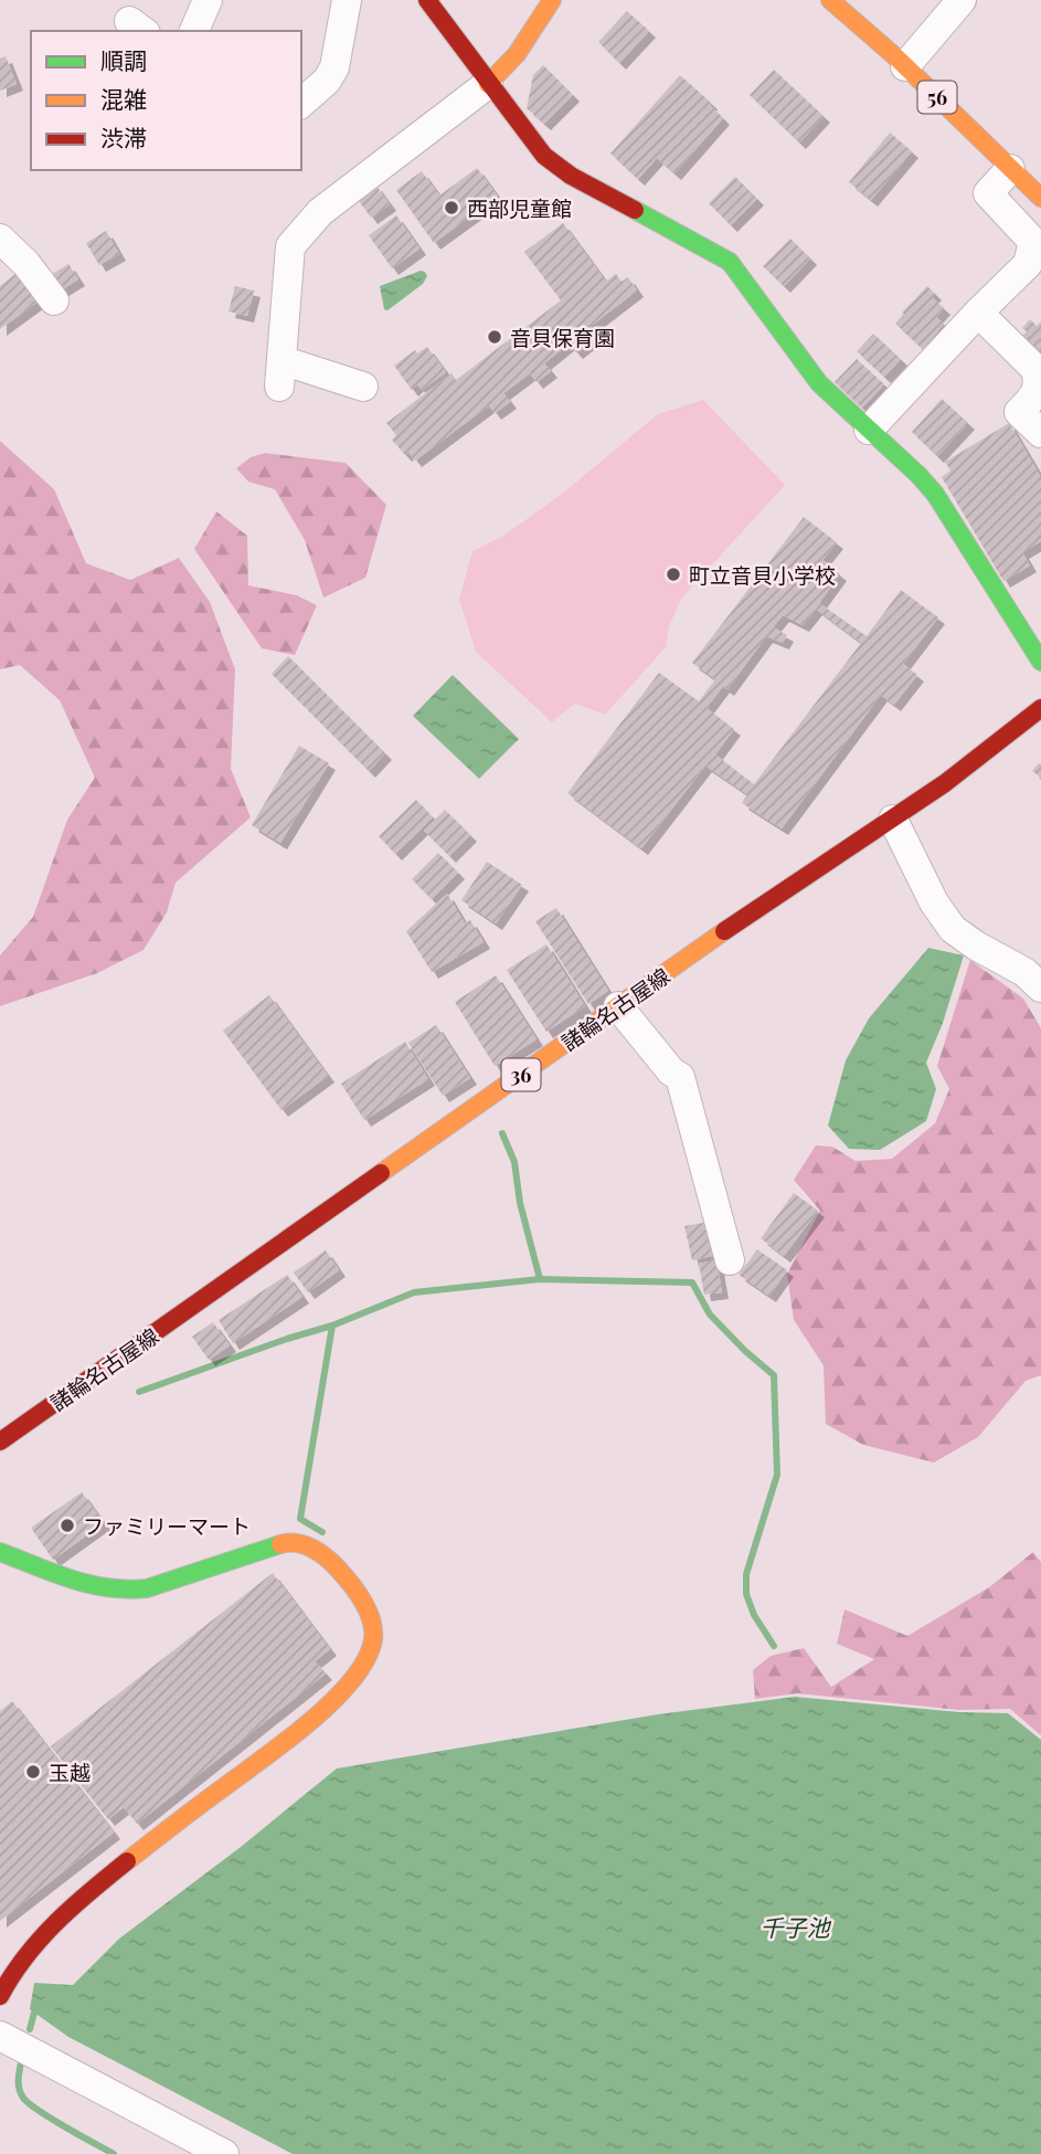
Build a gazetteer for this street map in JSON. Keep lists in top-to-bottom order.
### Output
{
  "streets": {
    "street": ["56", "諸輪名古屋線", "36"]
  },
  "water": ["千子池"],
  "places": [
    "西部児童館",
    "音貝保育園",
    "町立音貝小学校",
    "ファミリーマート",
    "玉越"
  ],
  "legend": ["順調", "混雑", "渋滞"]
}
